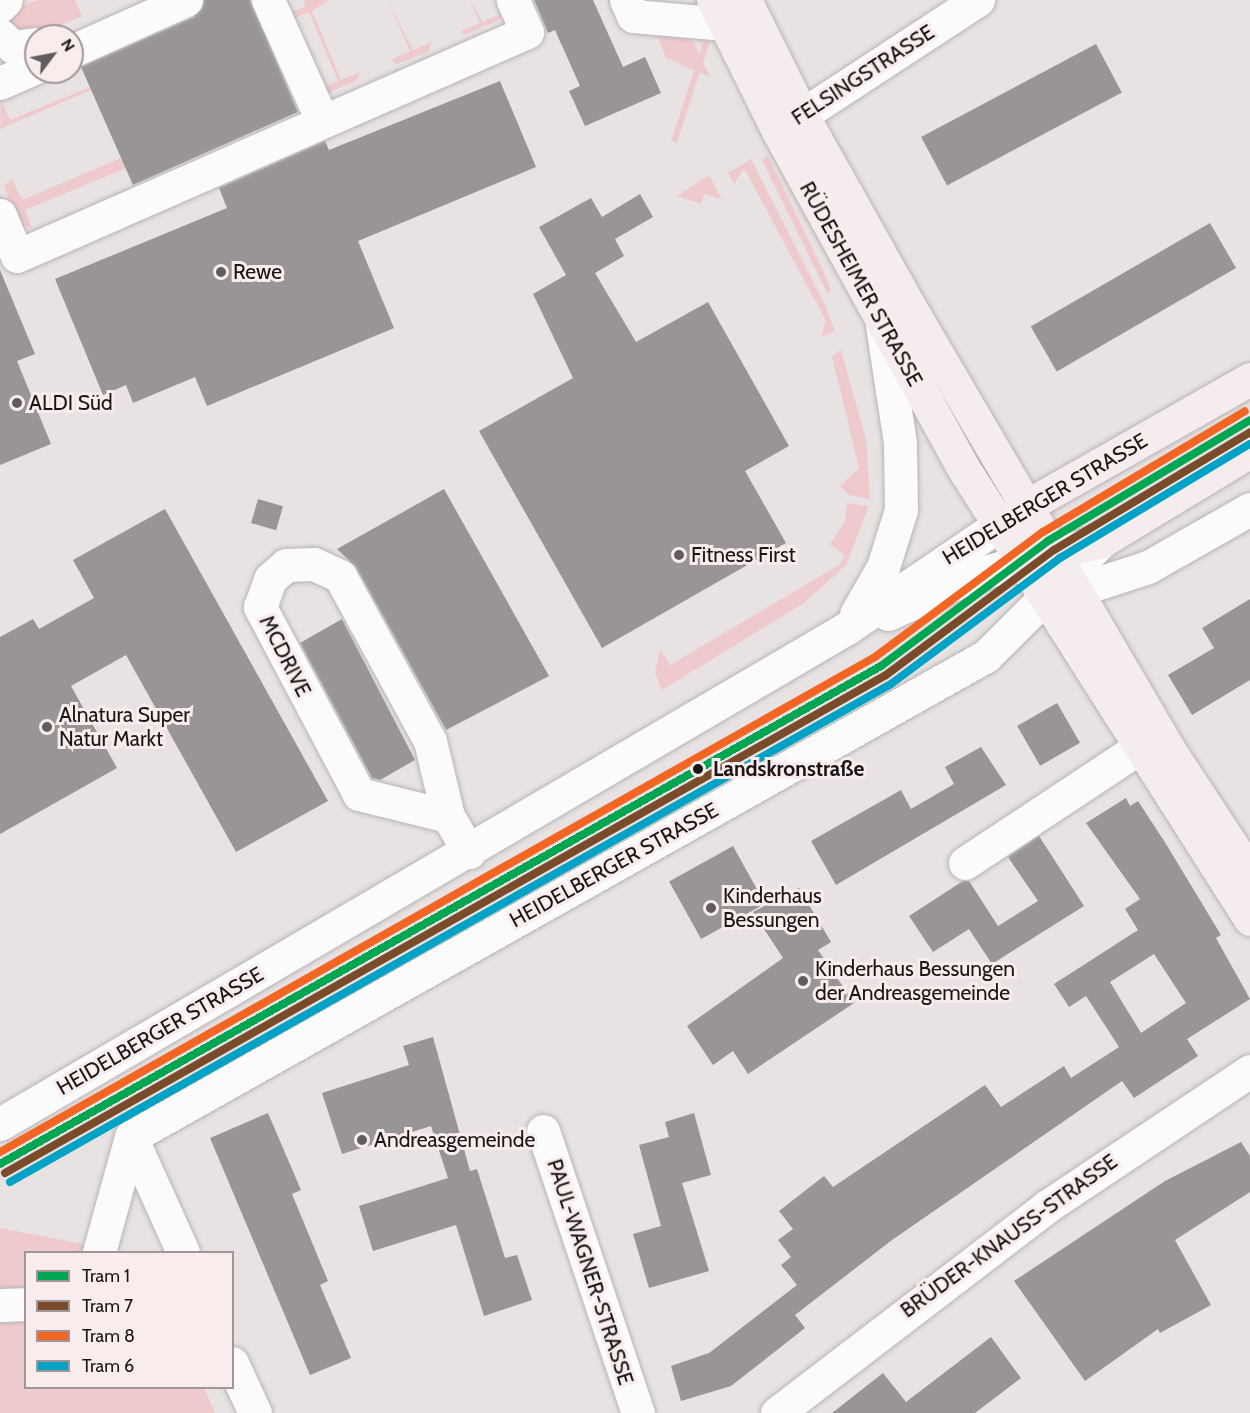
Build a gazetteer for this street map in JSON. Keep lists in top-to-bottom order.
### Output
{
  "streets": {
    "main road": ["RÜDESHEIMER STRASSE", "HEIDELBERGER STRASSE"],
    "street": [
      "FELSINGSTRASSE",
      "MCDRIVE",
      "BRÜDER-KNAUSS-STRASSE",
      "PAUL-WAGNER-STRASSE"
    ]
  },
  "crossings": [
    ["FELSINGSTRASSE", "RÜDESHEIMER STRASSE"],
    ["RÜDESHEIMER STRASSE", "HEIDELBERGER STRASSE"],
    ["HEIDELBERGER STRASSE", "MCDRIVE"]
  ],
  "places": [
    "Rewe",
    "ALDI Süd",
    "Fitness First",
    "Alnatura Super Natur Markt",
    "Landskronstraße",
    "Kinderhaus Bessungen",
    "Kinderhaus Bessungen der Andreasgemeinde",
    "Andreasgemeinde"
  ],
  "lines": [
    "tram line 8",
    "tram line 1",
    "tram line 7",
    "tram line 6"
  ],
  "legend": [
    "Tram 1",
    "Tram 7",
    "Tram 8",
    "Tram 6"
  ],
  "north": "top right"
}
